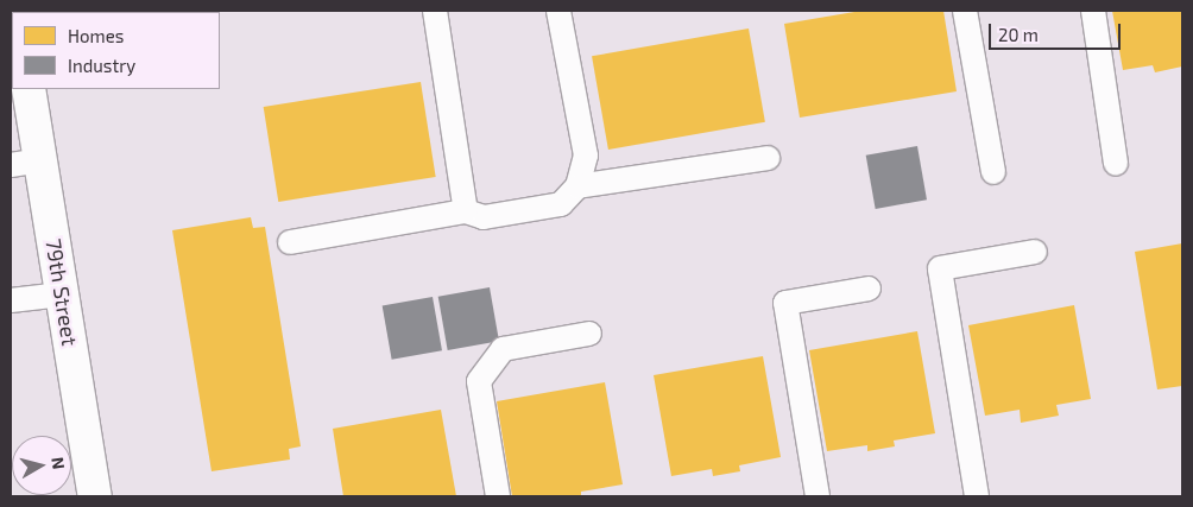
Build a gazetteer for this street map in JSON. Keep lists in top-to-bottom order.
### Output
{
  "streets": {
    "main road": ["79th Street"]
  },
  "legend": ["Homes", "Industry"],
  "scale_bar": "20 m",
  "north": "right"
}
